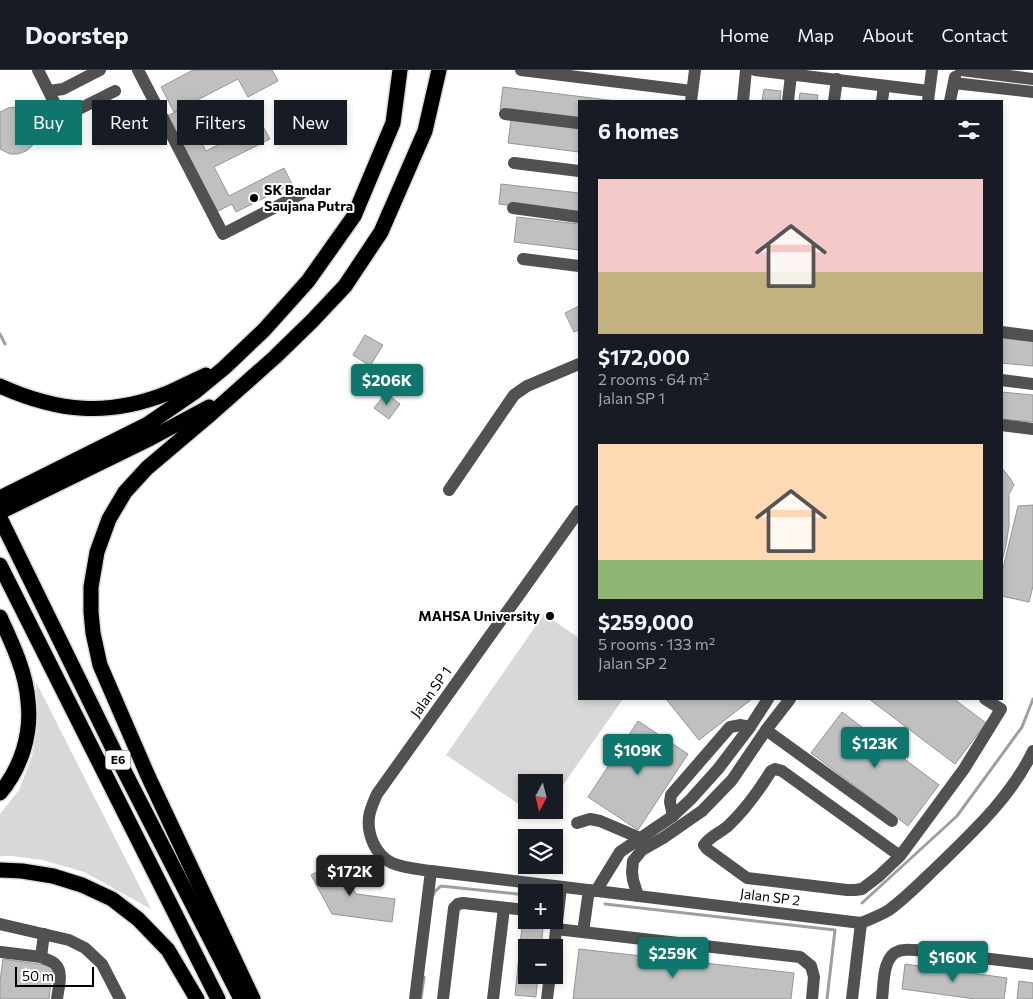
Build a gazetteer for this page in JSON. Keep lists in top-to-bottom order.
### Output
{
  "streets": {
    "highway": ["E6"],
    "street": ["Jalan SP 1", "Jalan SP 2"]
  },
  "crossings": [
    ["Jalan SP 1", "Jalan SP 2"]
  ],
  "places": ["SK Bandar Saujana Putra", "MAHSA University"],
  "scale_bar": "50 m",
  "north": "bottom",
  "page": {
    "header": "Doorstep",
    "nav": [
      "Home",
      "Map",
      "About",
      "Contact"
    ],
    "chip": [
      "Buy",
      "Rent",
      "Filters",
      "New"
    ],
    "heading": "6 homes",
    "list": [
      {
        "name": "$172,000",
        "note": "2 rooms · 64 m² · Jalan SP 1"
      },
      {
        "name": "$259,000",
        "note": "5 rooms · 133 m² · Jalan SP 2"
      }
    ],
    "price": [
      "$206K",
      "$123K",
      "$109K",
      "$172K",
      "$259K",
      "$160K"
    ],
    "map_buttons": ["+", "−"],
    "scale": "50 m"
  }
}
